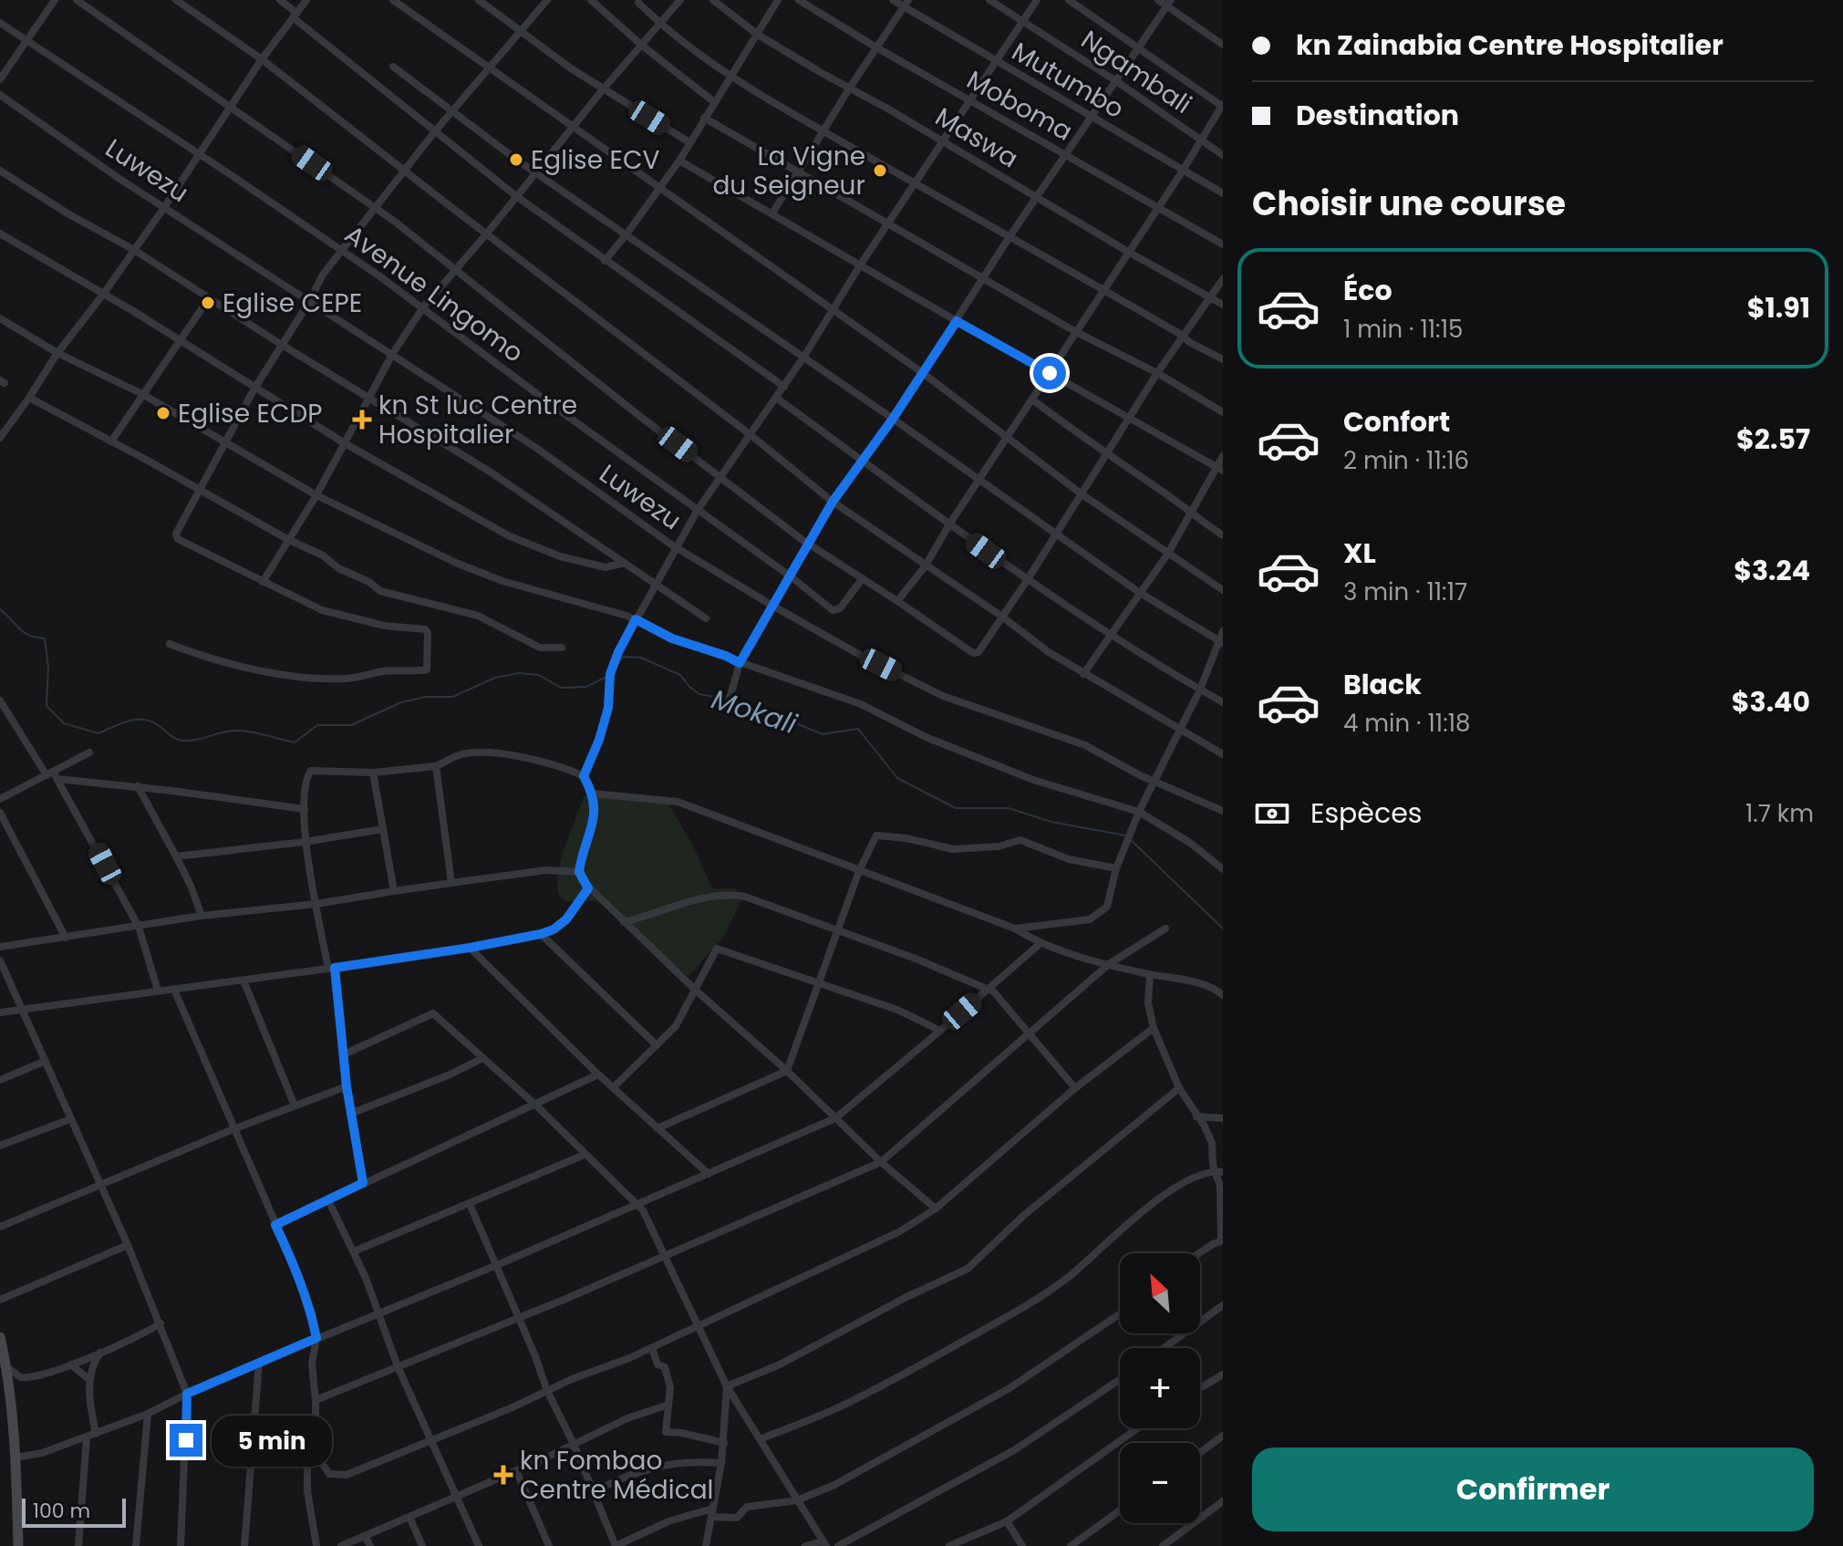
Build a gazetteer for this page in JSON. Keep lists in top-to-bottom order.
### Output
{
  "streets": {
    "street": [
      "Ngambali",
      "Mutumbo",
      "Moboma",
      "Maswa",
      "Luwezu",
      "Avenue Lingomo"
    ]
  },
  "water": ["Mokali"],
  "places": {
    "other": [
      "Eglise ECV",
      "La Vigne du Seigneur",
      "Eglise CEPE",
      "Eglise ECDP"
    ],
    "health": ["kn St luc Centre Hospitalier", "kn Fombao Centre Médical"]
  },
  "scale_bar": "100 m",
  "north": "top left",
  "page": {
    "banner": ["kn Zainabia Centre Hospitalier", "Destination"],
    "heading": "Choisir une course",
    "list": [
      {
        "name": "Éco",
        "note": "1 min · 11:15",
        "value": "$1.91"
      },
      {
        "name": "Confort",
        "note": "2 min · 11:16",
        "value": "$2.57"
      },
      {
        "name": "XL",
        "note": "3 min · 11:17",
        "value": "$3.24"
      },
      {
        "name": "Black",
        "note": "4 min · 11:18",
        "value": "$3.40"
      }
    ],
    "pay": ["Espèces", "1.7 km"],
    "map_buttons": ["+", "−"],
    "bubble": "5 min",
    "buttons": "Confirmer",
    "scale": "100 m"
  }
}
